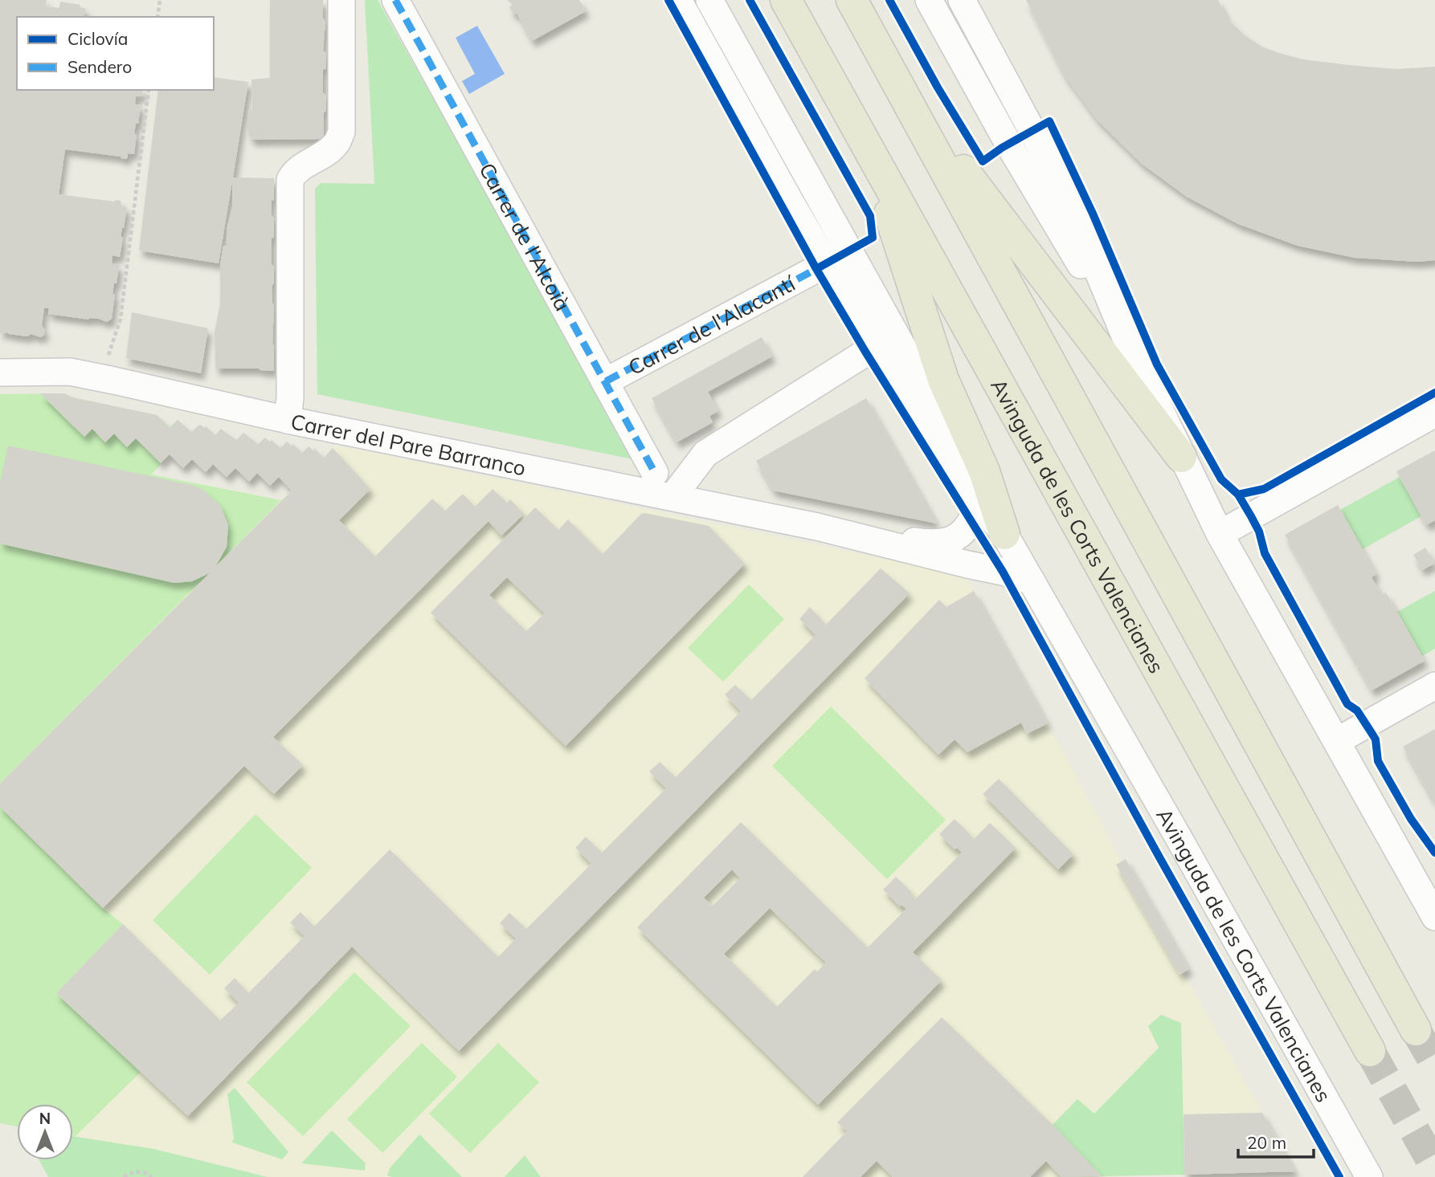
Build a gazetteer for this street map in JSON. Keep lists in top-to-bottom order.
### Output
{
  "streets": {
    "main road": ["Avinguda de les Corts Valencianes"],
    "street": ["Carrer de l'Alcoià", "Carrer de l'Alacantí", "Carrer del Pare Barranco"]
  },
  "crossings": [
    ["Carrer de l'Alcoià", "Carrer de l'Alacantí"],
    ["Carrer del Pare Barranco", "Avinguda de les Corts Valencianes"]
  ],
  "legend": ["Ciclovía", "Sendero"],
  "scale_bar": "20 m",
  "north": "top"
}
